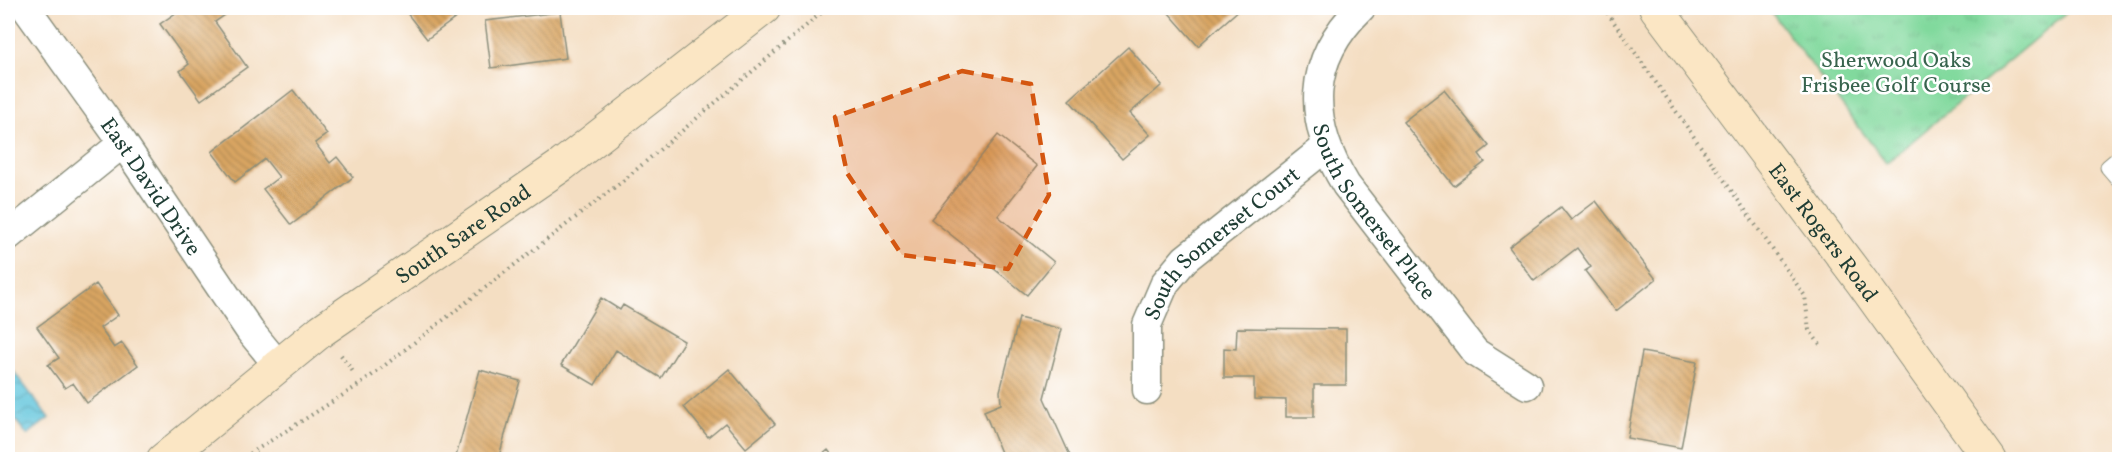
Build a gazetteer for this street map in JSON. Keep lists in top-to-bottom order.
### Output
{
  "streets": {
    "main road": ["South Sare Road", "East Rogers Road"],
    "street": ["East David Drive", "South Somerset Place", "South Somerset Court"]
  },
  "crossings": [
    ["East David Drive", "South Sare Road"],
    ["South Somerset Place", "South Somerset Court"]
  ],
  "parks": ["Sherwood Oaks Frisbee Golf Course"]
}
